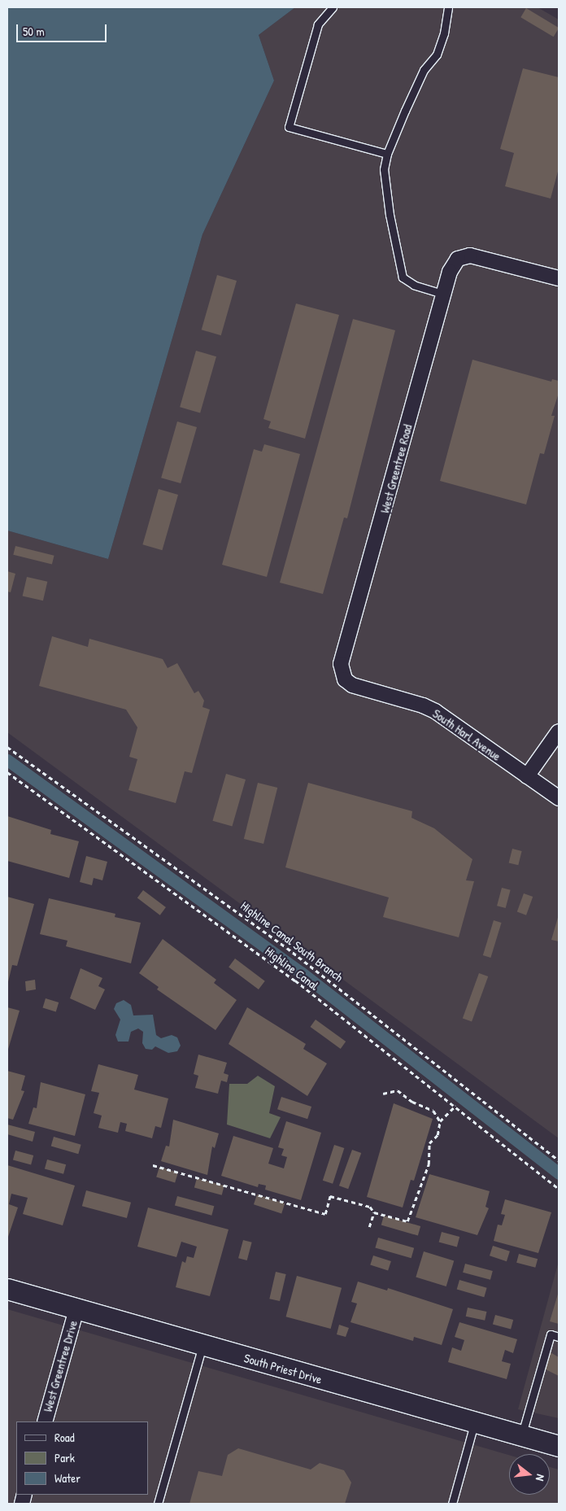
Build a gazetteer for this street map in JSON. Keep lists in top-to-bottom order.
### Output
{
  "streets": {
    "main road": ["South Priest Drive"],
    "street": ["West Greentree Road", "South Harl Avenue", "West Greentree Drive"],
    "path": ["Highline Canal South Branch", "Highline Canal"]
  },
  "crossings": [
    ["West Greentree Road", "South Harl Avenue"],
    ["West Greentree Drive", "South Priest Drive"]
  ],
  "legend": ["Road", "Park", "Water"],
  "scale_bar": "50 m",
  "north": "right"
}
